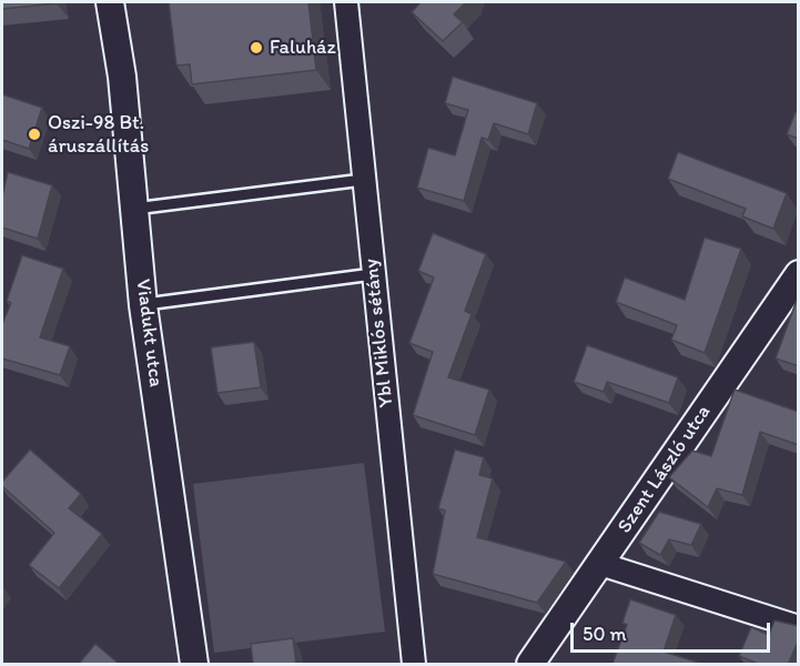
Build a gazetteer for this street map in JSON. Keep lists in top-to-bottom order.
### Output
{
  "streets": {
    "street": ["Viadukt utca", "Ybl Miklós sétány", "Szent László utca"]
  },
  "places": ["Faluház", "Oszi-98 Bt. áruszállítás"],
  "scale_bar": "50 m"
}
